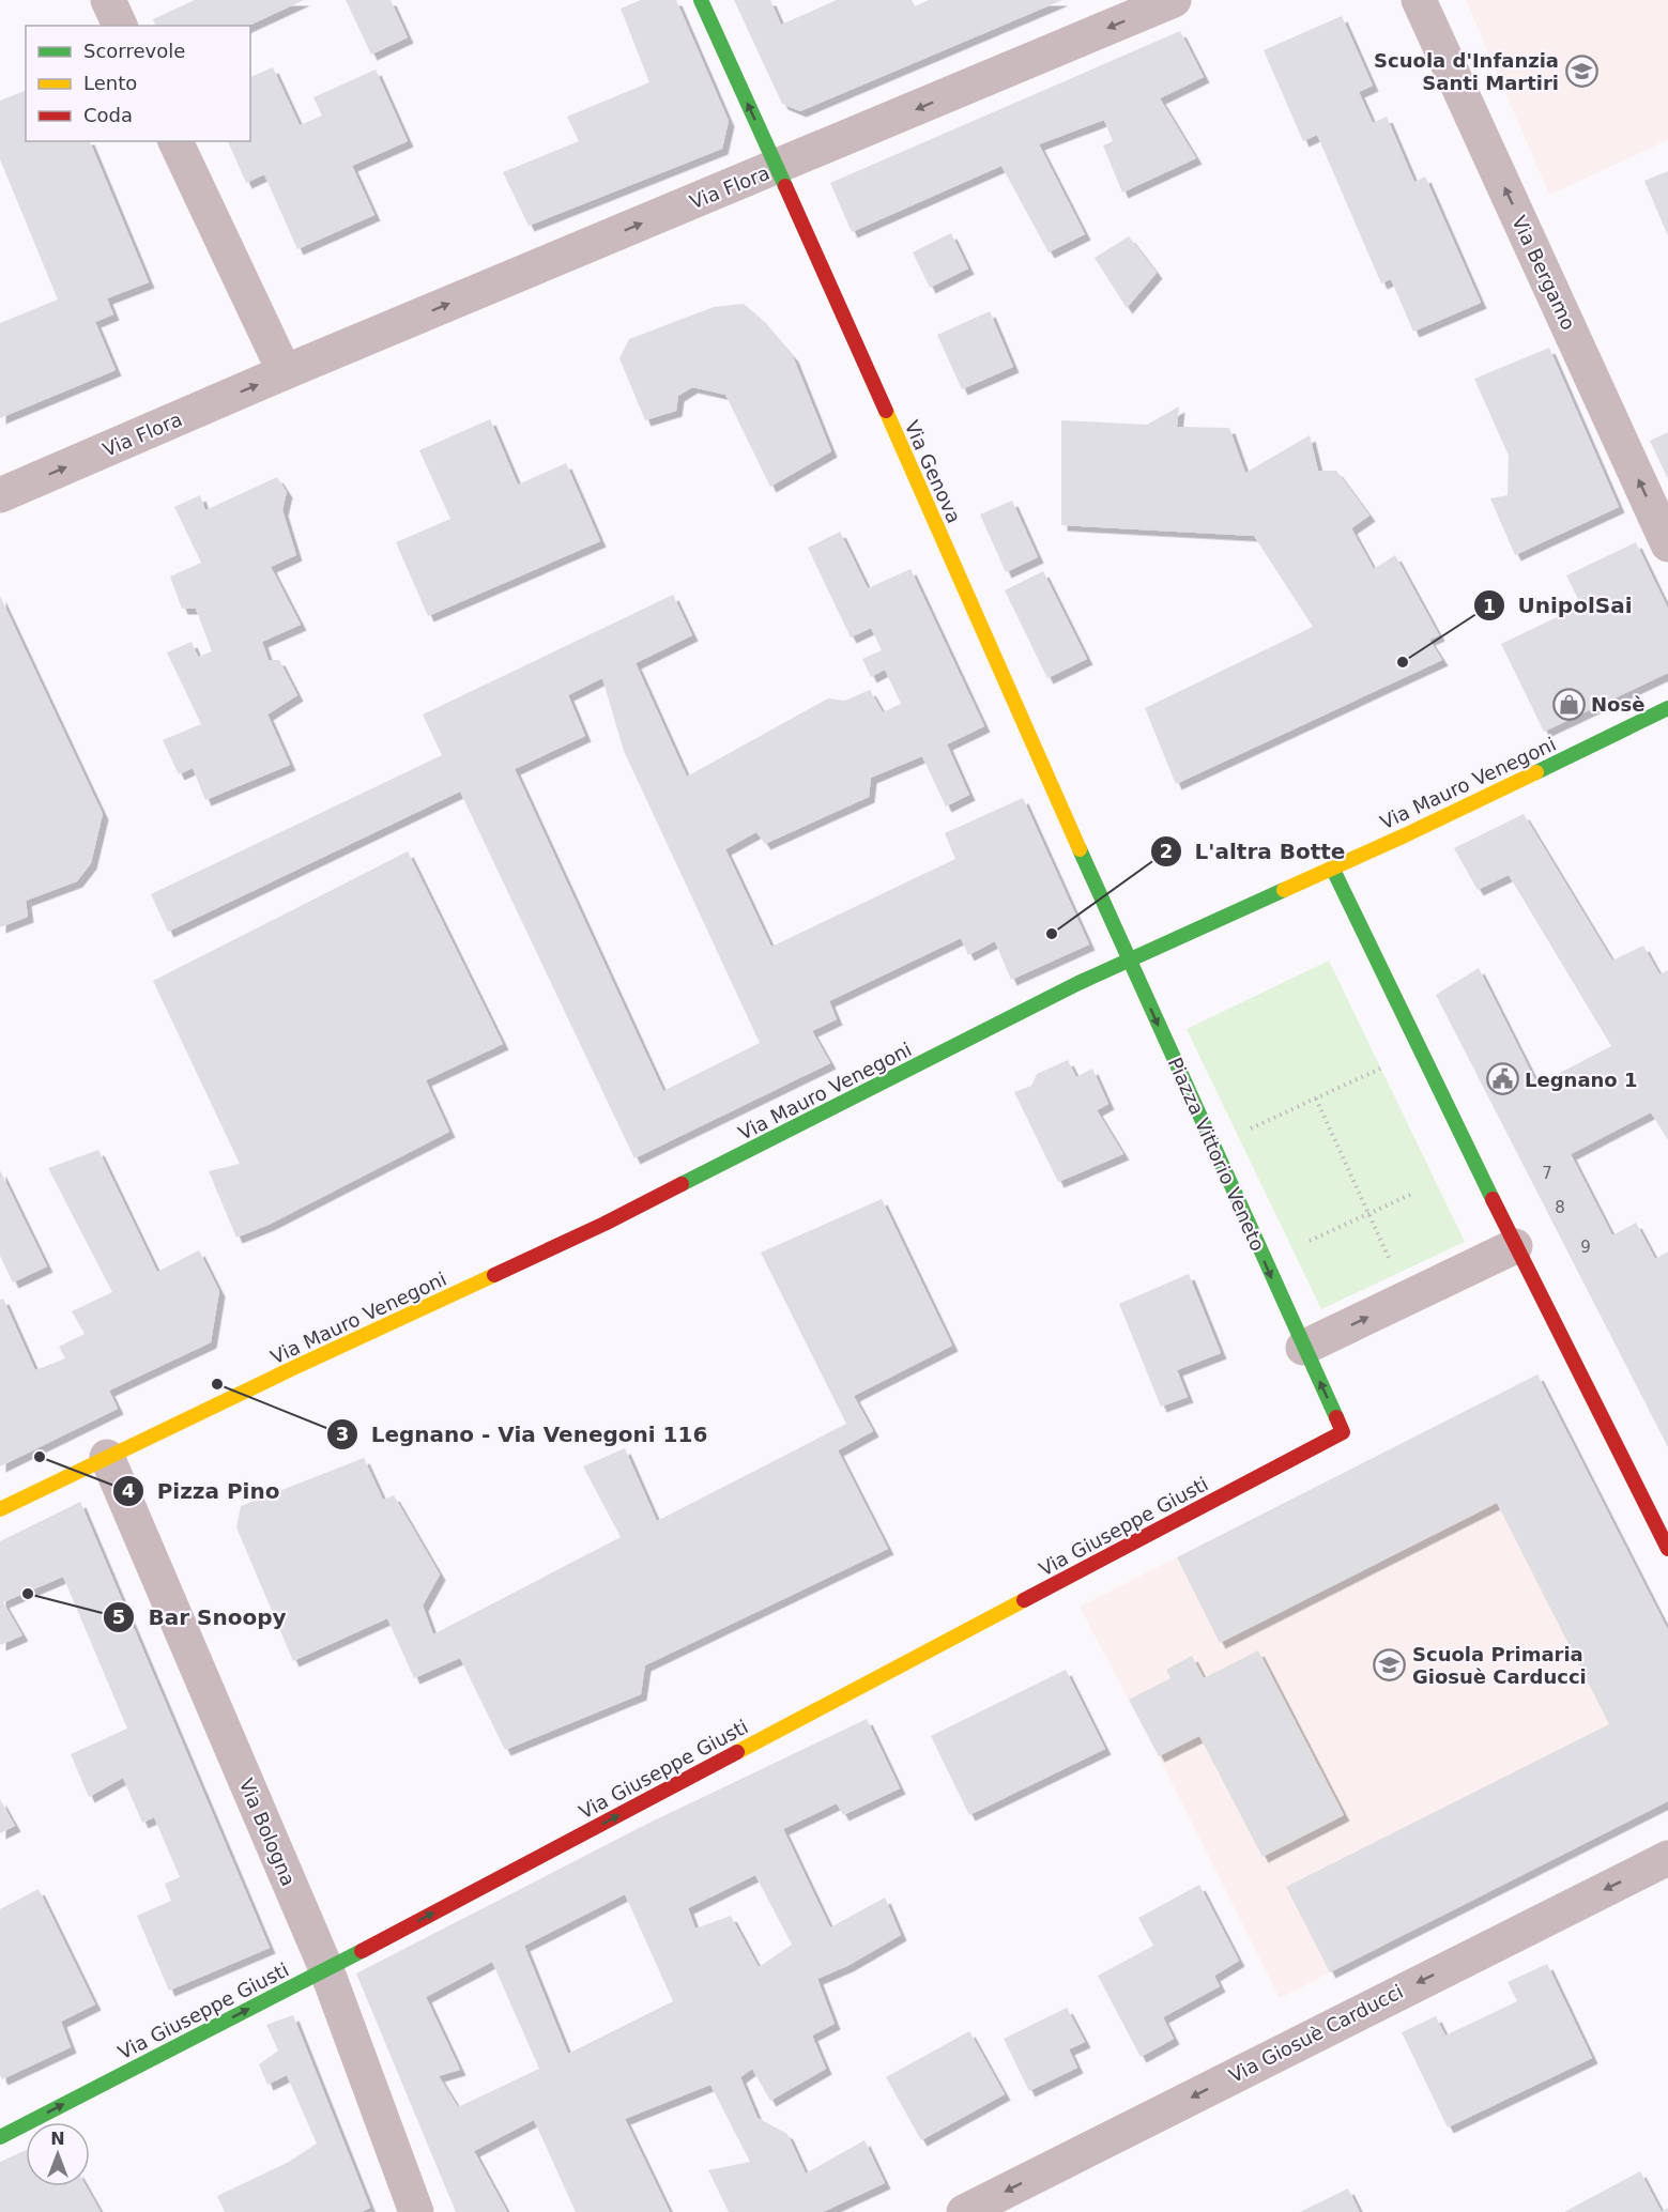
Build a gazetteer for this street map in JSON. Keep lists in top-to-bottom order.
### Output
{
  "streets": {
    "street": [
      "Via Flora",
      "Via Bergamo",
      "Via Genova",
      "Via Mauro Venegoni",
      "Piazza Vittorio Veneto",
      "Via Giuseppe Giusti",
      "Via Bologna",
      "Via Giosuè Carducci"
    ]
  },
  "crossings": [
    ["Via Flora", "Via Genova"],
    ["Via Genova", "Via Mauro Venegoni"],
    ["Via Genova", "Piazza Vittorio Veneto"],
    ["Via Mauro Venegoni", "Piazza Vittorio Veneto"],
    ["Via Mauro Venegoni", "Via Bologna"],
    ["Piazza Vittorio Veneto", "Via Giuseppe Giusti"],
    ["Via Giuseppe Giusti", "Via Bologna"]
  ],
  "one_way": ["Via Bergamo", "Via Giuseppe Giusti", "Via Giosuè Carducci"],
  "places": {
    "school or university": ["Scuola d'Infanzia Santi Martiri", "Scuola Primaria Giosuè Carducci"],
    "other": [
      "UnipolSai",
      "L'altra Botte",
      "Legnano - Via Venegoni 116",
      "Pizza Pino",
      "Bar Snoopy"
    ],
    "shop": ["Nosè"],
    "public building": ["Legnano 1"]
  },
  "house_numbers": ["7", "8", "9"],
  "legend": ["Scorrevole", "Lento", "Coda"],
  "north": "top"
}
